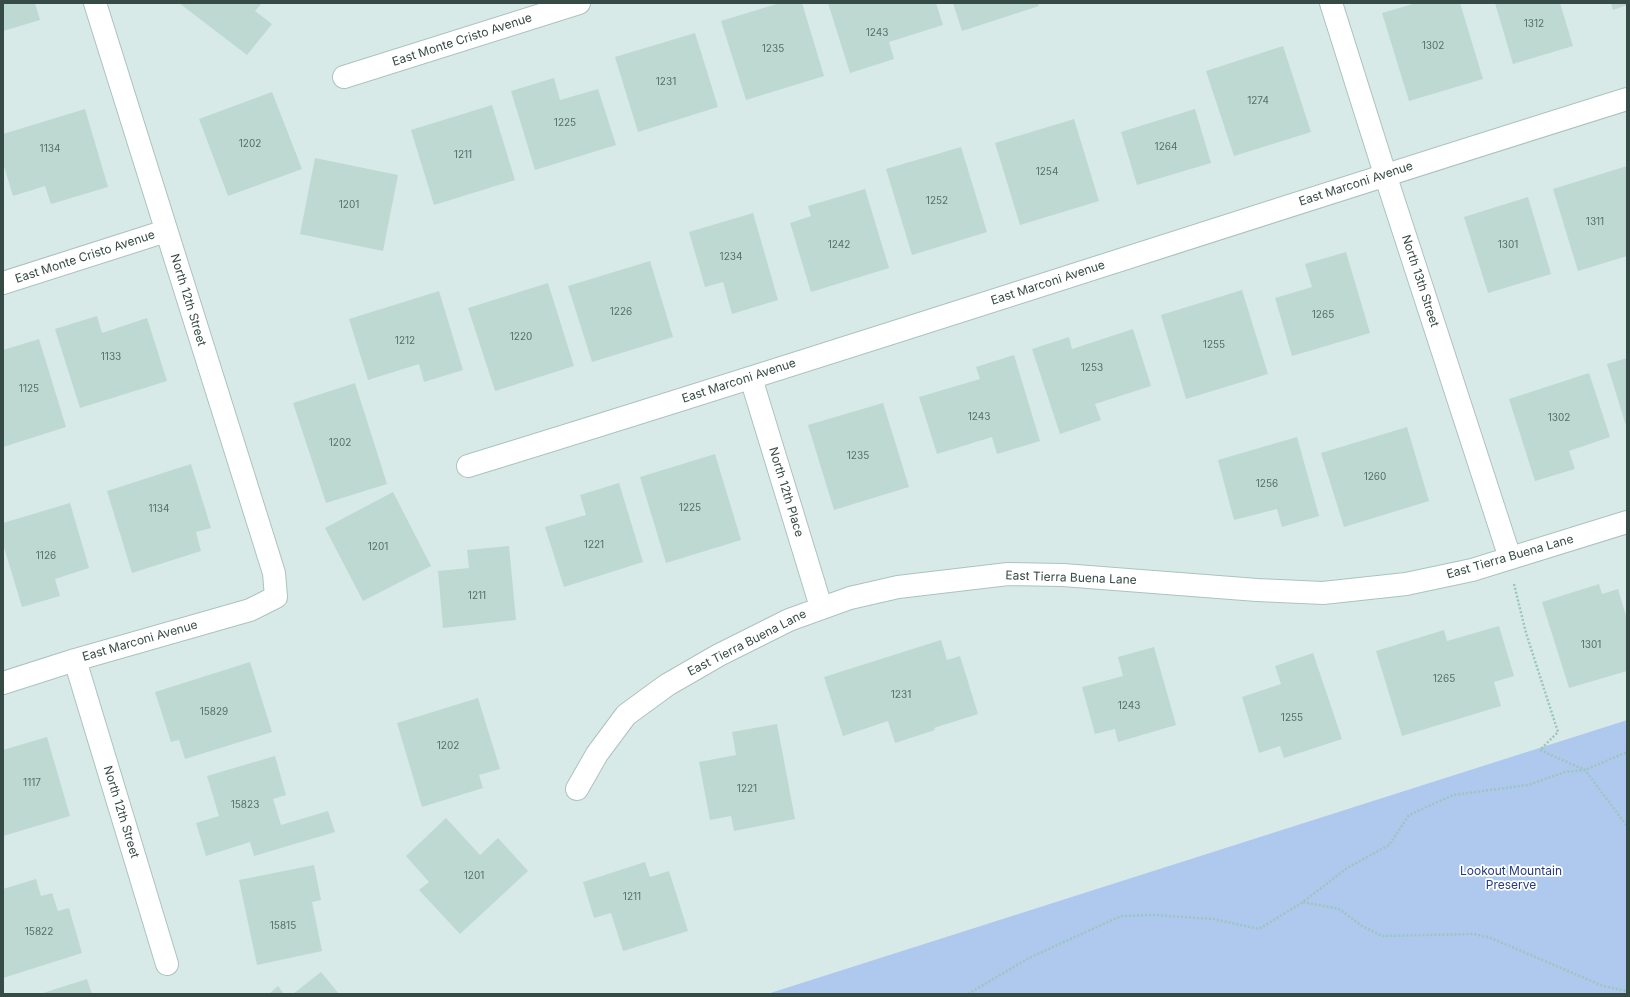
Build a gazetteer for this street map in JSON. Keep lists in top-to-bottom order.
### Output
{
  "streets": {
    "street": [
      "East Monte Cristo Avenue",
      "East Marconi Avenue",
      "North 13th Street",
      "North 12th Street",
      "North 12th Place",
      "East Tierra Buena Lane"
    ]
  },
  "crossings": [
    ["East Monte Cristo Avenue", "North 12th Street"],
    ["East Marconi Avenue", "North 13th Street"],
    ["East Marconi Avenue", "North 12th Street"],
    ["East Marconi Avenue", "North 12th Place"],
    ["North 13th Street", "East Tierra Buena Lane"],
    ["North 12th Place", "East Tierra Buena Lane"]
  ],
  "parks": ["Lookout Mountain Preserve"],
  "house_numbers": [
    "1312",
    "1243",
    "1302",
    "1235",
    "1231",
    "1274",
    "1225",
    "1202",
    "1264",
    "1134",
    "1211",
    "1254",
    "1252",
    "1201",
    "1311",
    "1242",
    "1301",
    "1234",
    "1226",
    "1265",
    "1220",
    "1212",
    "1255",
    "1133",
    "1253",
    "1125",
    "1243",
    "1302",
    "1202",
    "1235",
    "1260",
    "1256",
    "1225",
    "1134",
    "1221",
    "1201",
    "1126",
    "1211",
    "1301",
    "1265",
    "1231",
    "1243",
    "15829",
    "1255",
    "1202",
    "1117",
    "1221",
    "15823",
    "1201",
    "1211",
    "15815",
    "15822"
  ]
}
